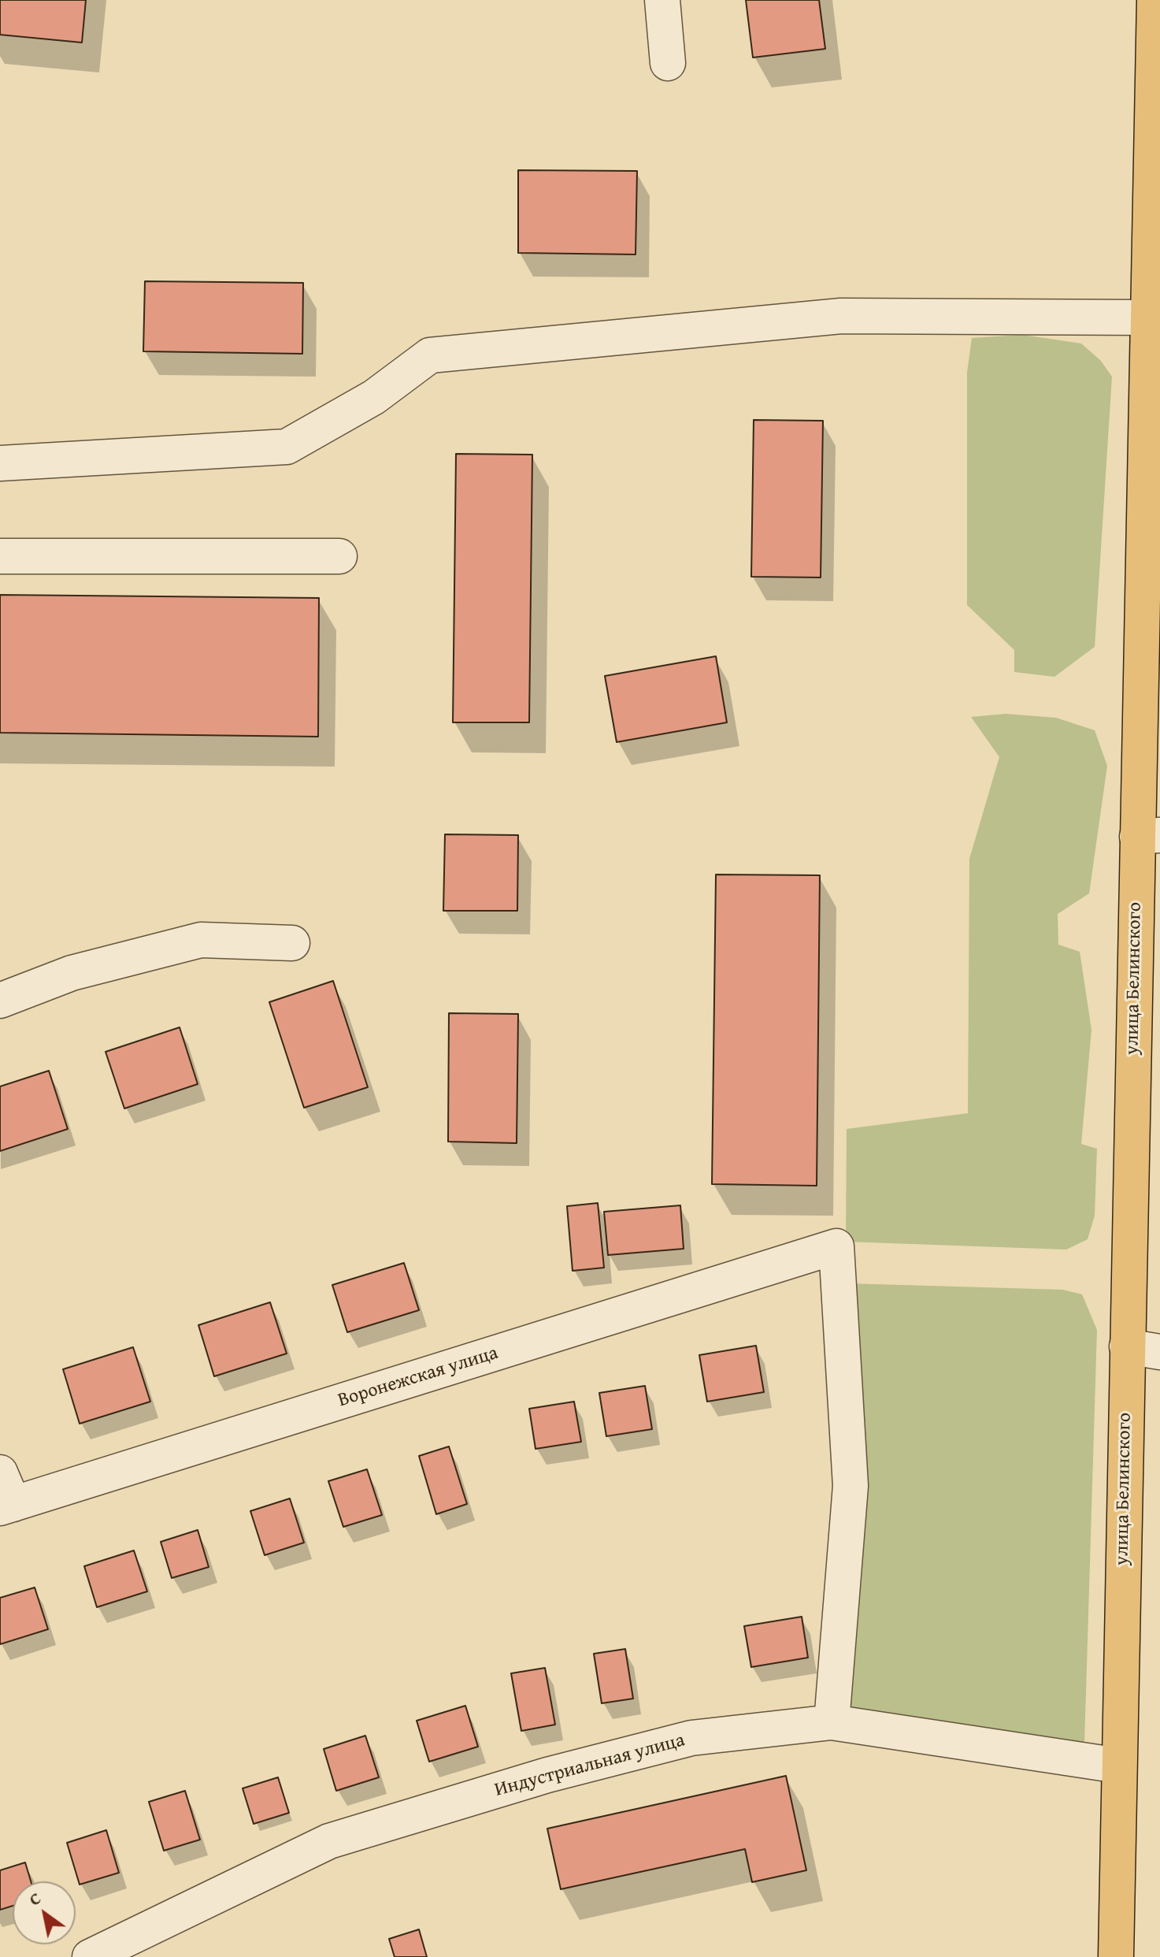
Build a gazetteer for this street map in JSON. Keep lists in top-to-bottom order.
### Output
{
  "streets": {
    "main road": ["улица Белинского"],
    "street": ["Воронежская улица", "Индустриальная улица"]
  },
  "crossings": [
    ["улица Белинского", "Индустриальная улица"],
    ["Воронежская улица", "Индустриальная улица"]
  ],
  "north": "top left"
}
